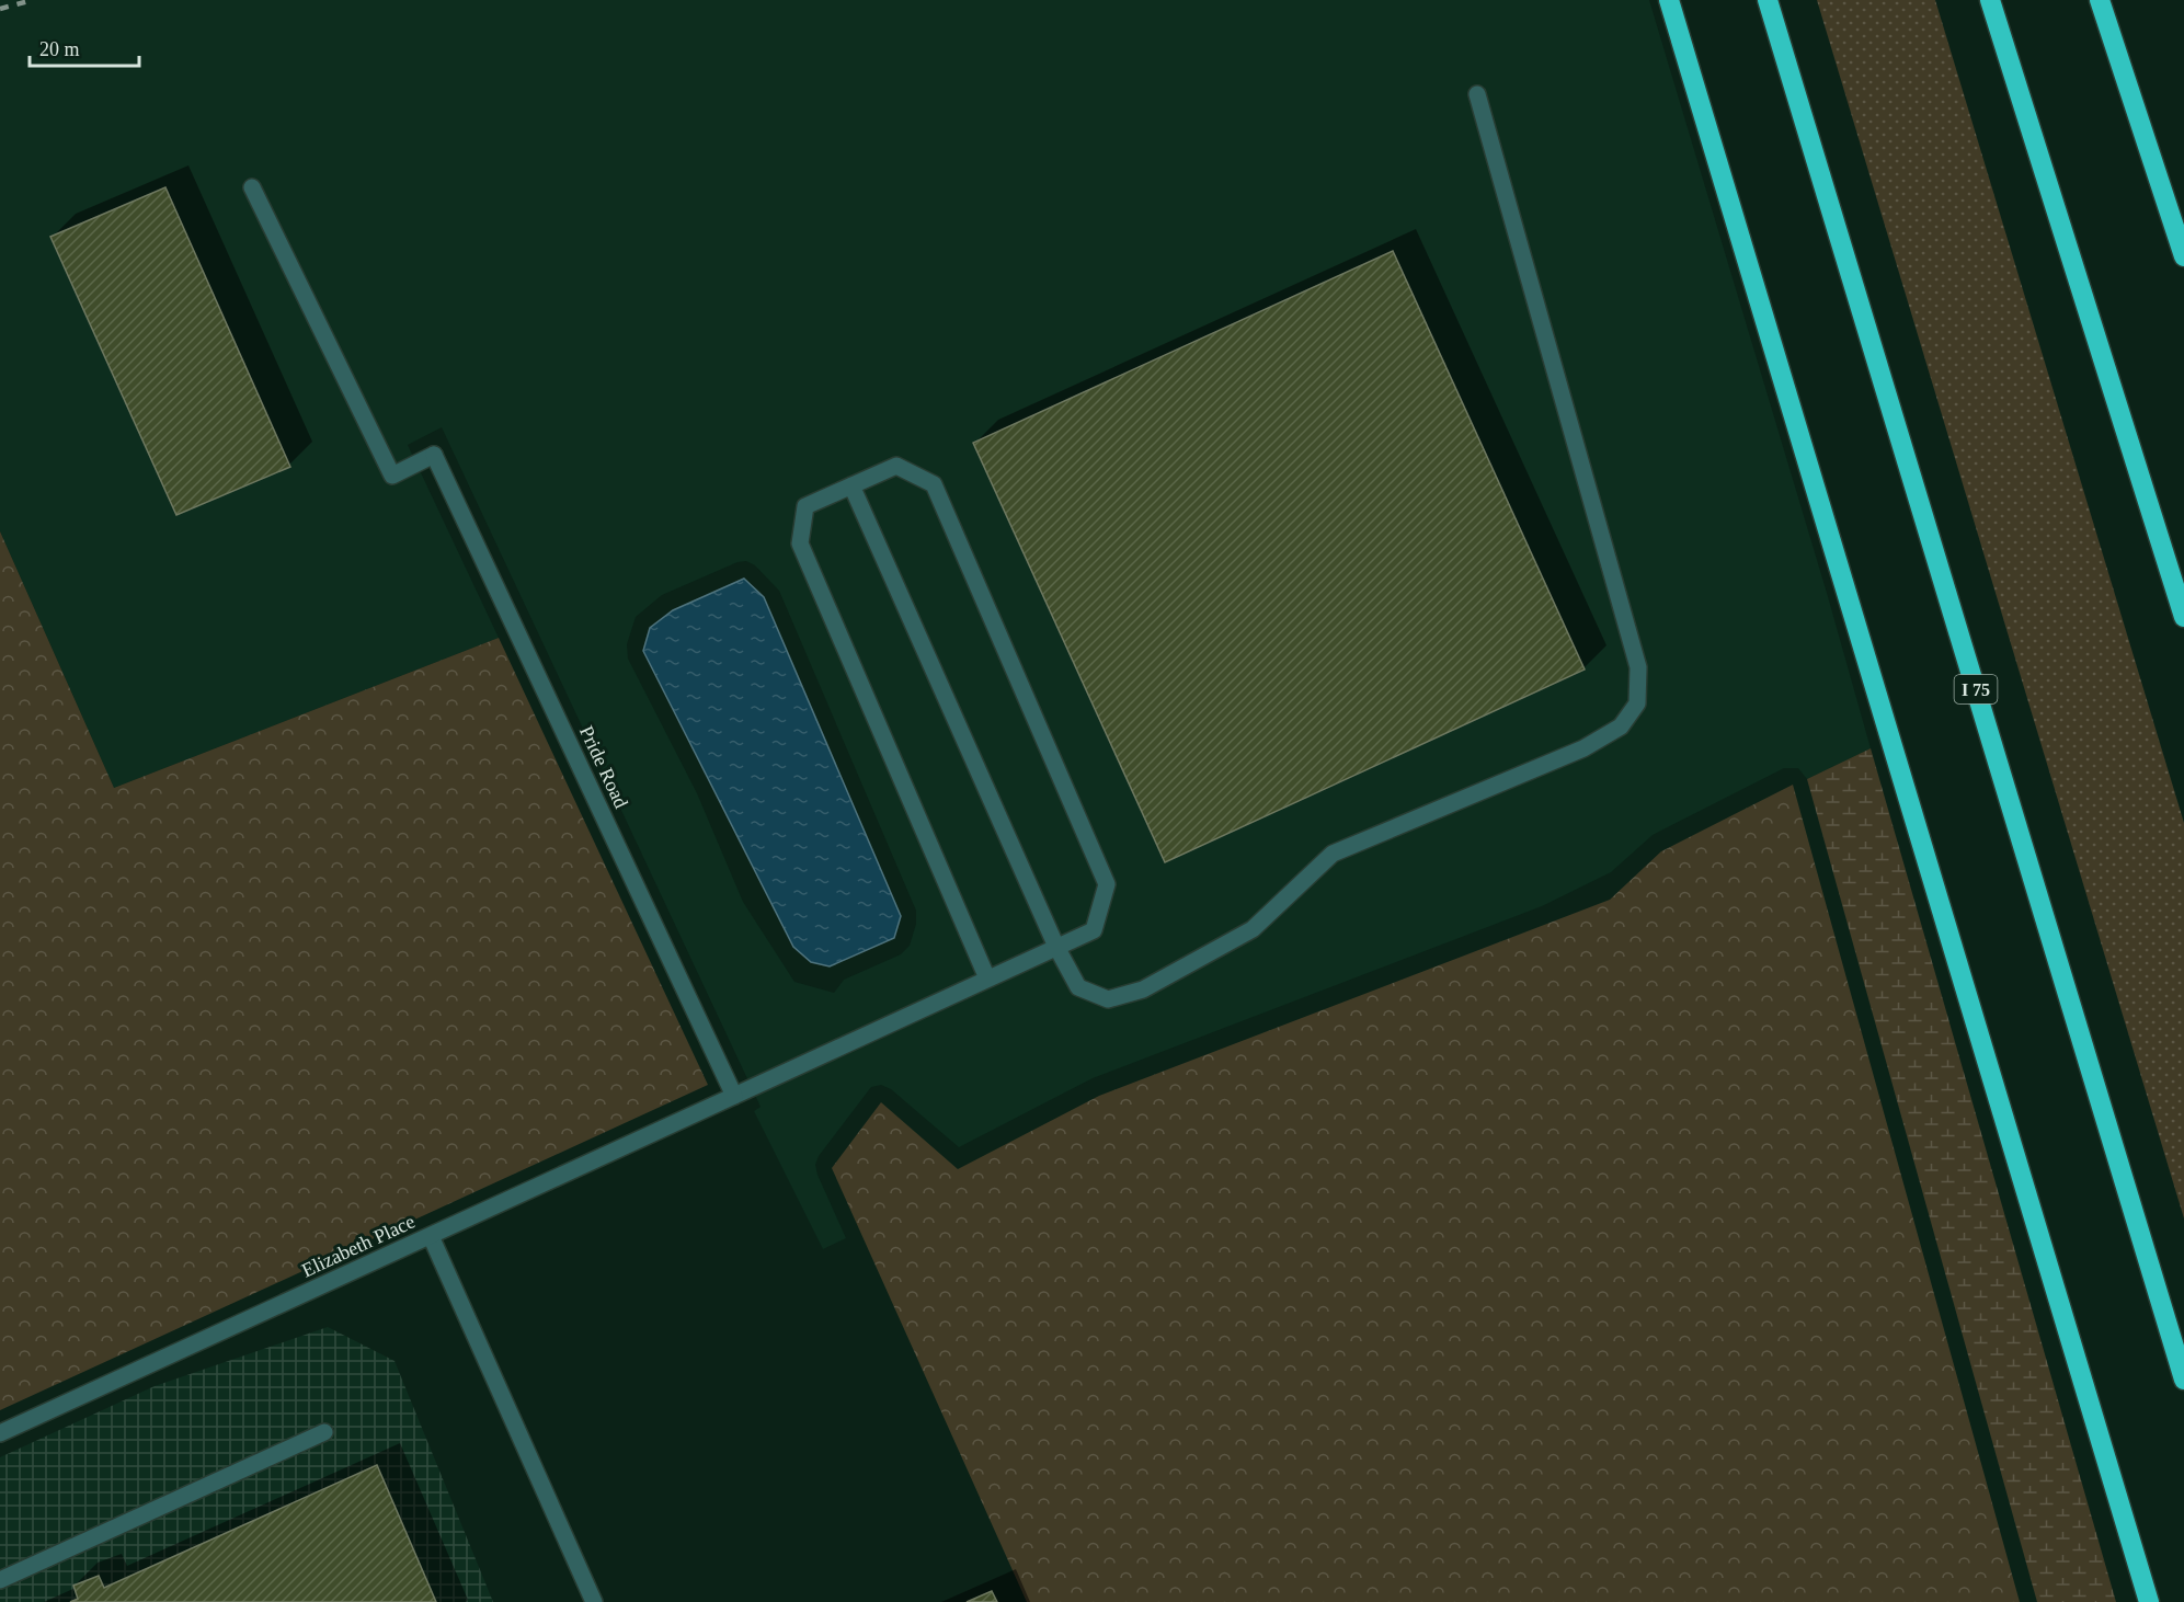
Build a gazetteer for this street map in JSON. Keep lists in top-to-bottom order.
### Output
{
  "streets": {
    "highway": ["I 75"],
    "street": ["Pride Road", "Elizabeth Place"]
  },
  "crossings": [
    ["Pride Road", "Elizabeth Place"]
  ],
  "scale_bar": "20 m"
}
